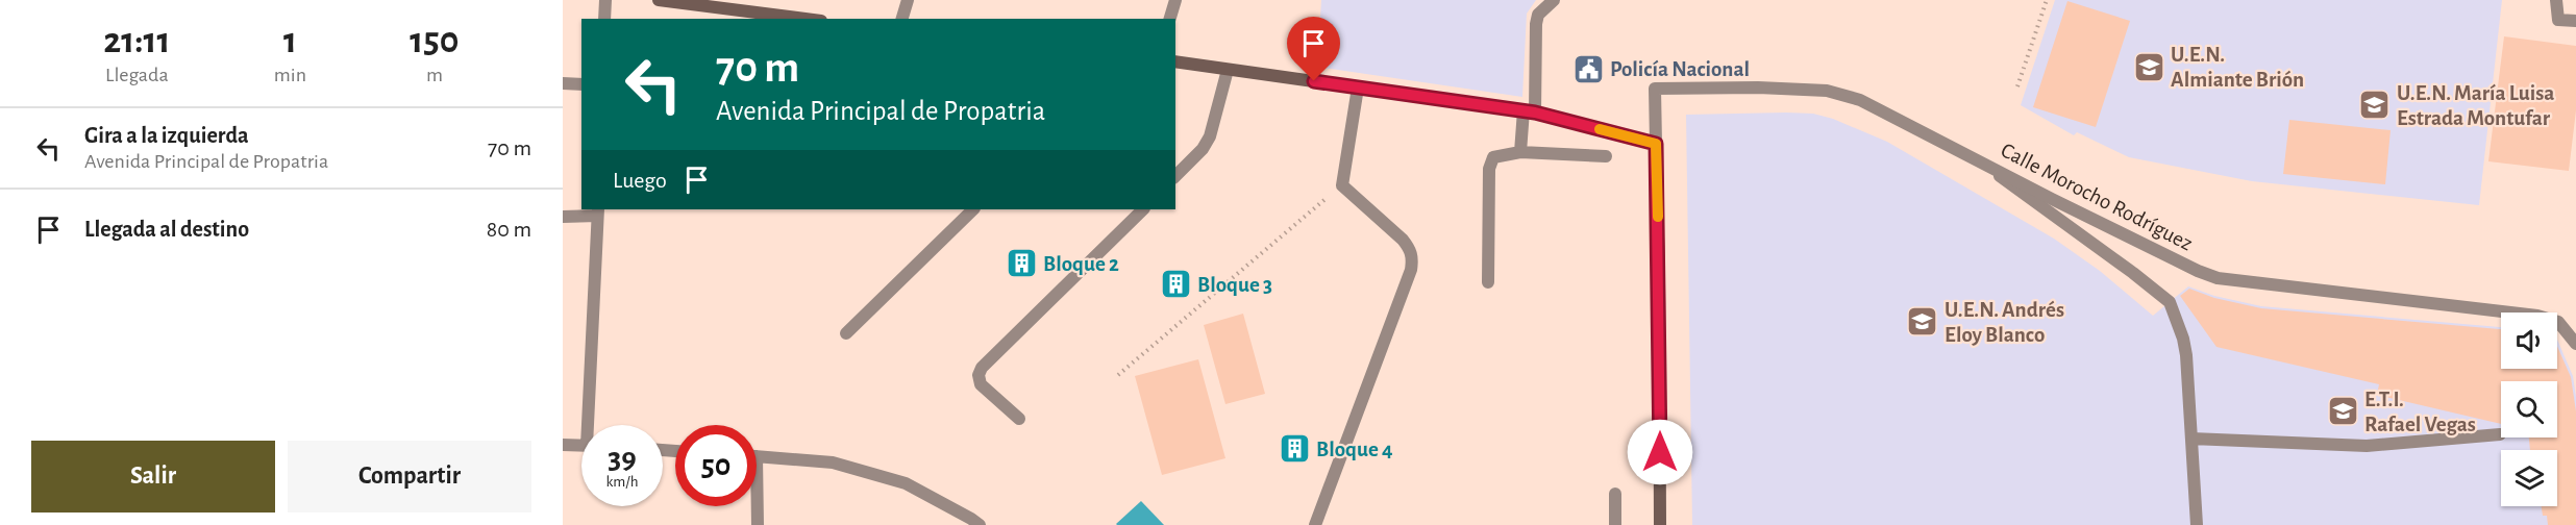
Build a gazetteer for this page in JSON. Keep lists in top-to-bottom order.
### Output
{
  "streets": {
    "street": ["Calle Morocho Rodríguez"]
  },
  "places": {
    "school or university": [
      "U.E.N. Almiante Brión",
      "U.E.N. María Luisa Estrada Montufar",
      "U.E.N. Andrés Eloy Blanco",
      "E.T.I. Rafael Vegas"
    ],
    "public building": ["Policía Nacional"],
    "building": ["Bloque 2", "Bloque 3", "Bloque 4"]
  },
  "page": {
    "eta": [
      "21:11",
      "Llegada",
      "1",
      "min",
      "150",
      "m"
    ],
    "turn": ["70 m", "Avenida Principal de Propatria"],
    "list": [
      {
        "name": "Gira a la izquierda",
        "note": "Avenida Principal de Propatria",
        "value": "70 m"
      },
      {
        "name": "Llegada al destino",
        "value": "80 m"
      }
    ],
    "then": "Luego",
    "speed": "39 km/h",
    "limit": "50",
    "buttons": ["Salir", "Compartir"]
  }
}
